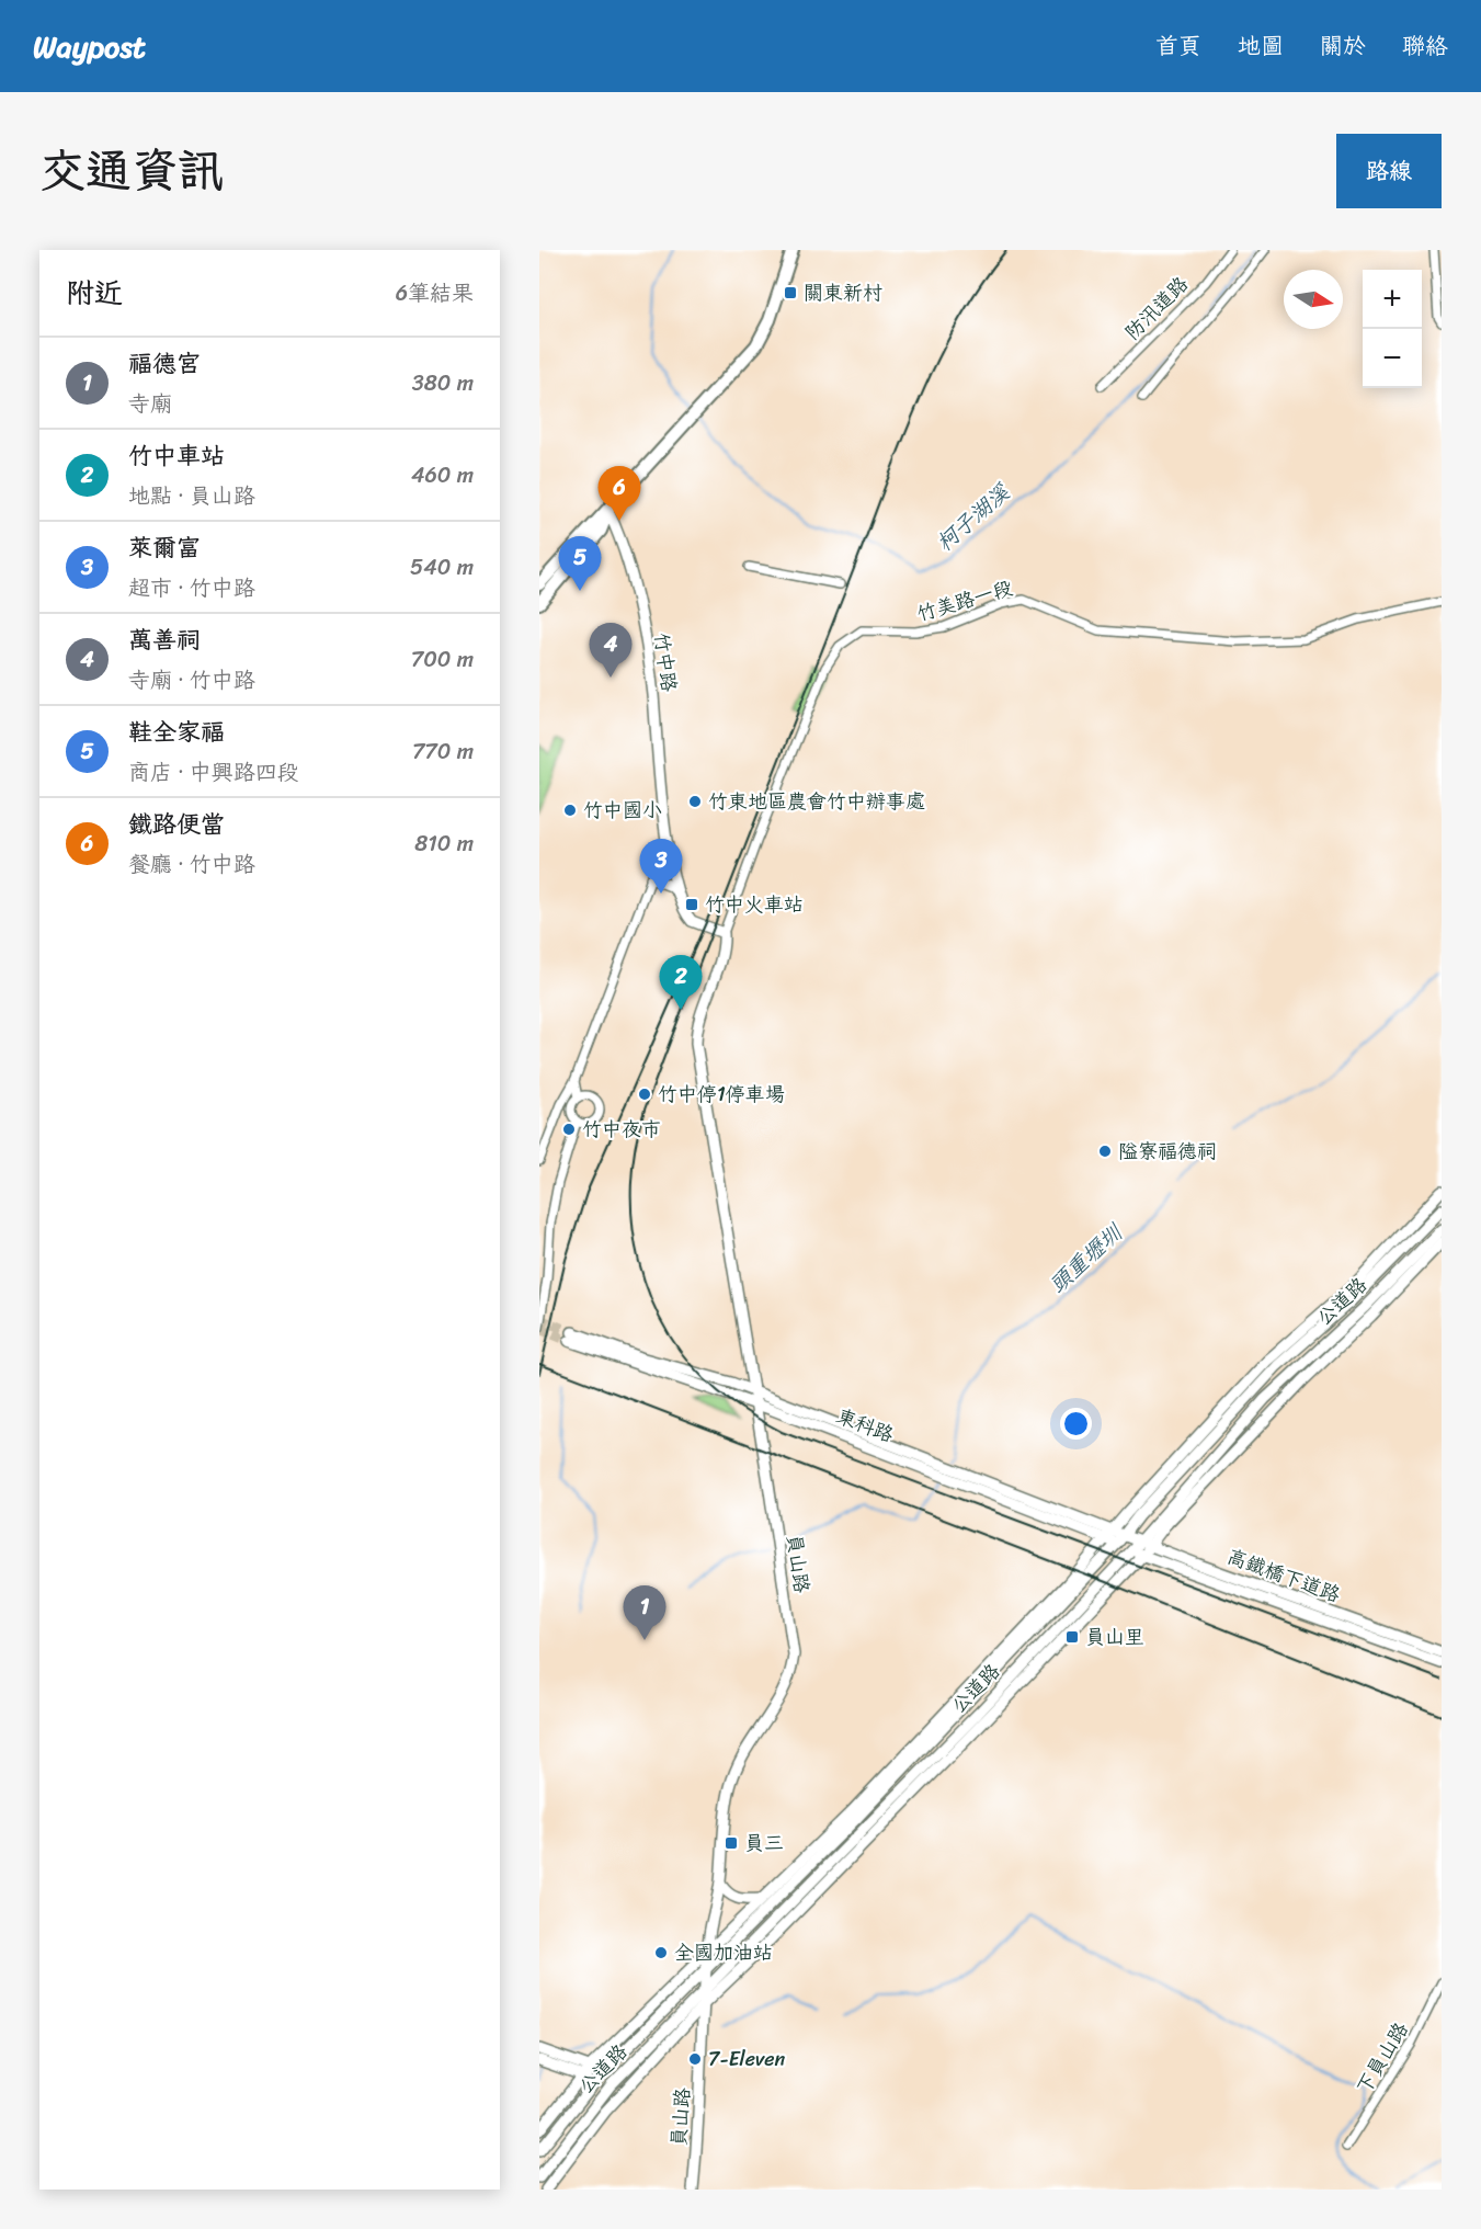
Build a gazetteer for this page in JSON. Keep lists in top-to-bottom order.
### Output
{
  "streets": {
    "street": [
      "防汛道路",
      "竹美路一段",
      "竹中路",
      "公道路",
      "東科路",
      "員山路",
      "高鐵橋下道路",
      "下員山路"
    ]
  },
  "crossings": [
    ["竹美路一段", "竹中路"],
    ["竹美路一段", "員山路"],
    ["竹中路", "員山路"],
    ["公道路", "東科路"],
    ["公道路", "員山路"],
    ["公道路", "高鐵橋下道路"],
    ["東科路", "員山路"],
    ["東科路", "高鐵橋下道路"]
  ],
  "water": ["柯子湖溪", "頭重壢圳"],
  "places": {
    "transit": [
      "關東新村",
      "竹中火車站",
      "員山里",
      "員三"
    ],
    "other": [
      "竹東地區農會竹中辦事處",
      "竹中國小",
      "竹中停1停車場",
      "竹中夜市",
      "隘寮福德祠",
      "全國加油站",
      "7-Eleven"
    ]
  },
  "north": "right",
  "page": {
    "header": "Waypost",
    "nav": [
      "首頁",
      "地圖",
      "關於",
      "聯絡"
    ],
    "title": "交通資訊",
    "buttons": "路線",
    "heading": ["附近", "6筆結果"],
    "map_buttons": ["+", "−"],
    "list": [
      {
        "mark": "1",
        "name": "福德宮",
        "note": "寺廟",
        "value": "380 m"
      },
      {
        "mark": "2",
        "name": "竹中車站",
        "note": "地點 · 員山路",
        "value": "460 m"
      },
      {
        "mark": "3",
        "name": "萊爾富",
        "note": "超市 · 竹中路",
        "value": "540 m"
      },
      {
        "mark": "4",
        "name": "萬善祠",
        "note": "寺廟 · 竹中路",
        "value": "700 m"
      },
      {
        "mark": "5",
        "name": "鞋全家福",
        "note": "商店 · 中興路四段",
        "value": "770 m"
      },
      {
        "mark": "6",
        "name": "鐵路便當",
        "note": "餐廳 · 竹中路",
        "value": "810 m"
      }
    ],
    "pins": [
      "6",
      "5",
      "4",
      "3",
      "2",
      "1"
    ]
  }
}
